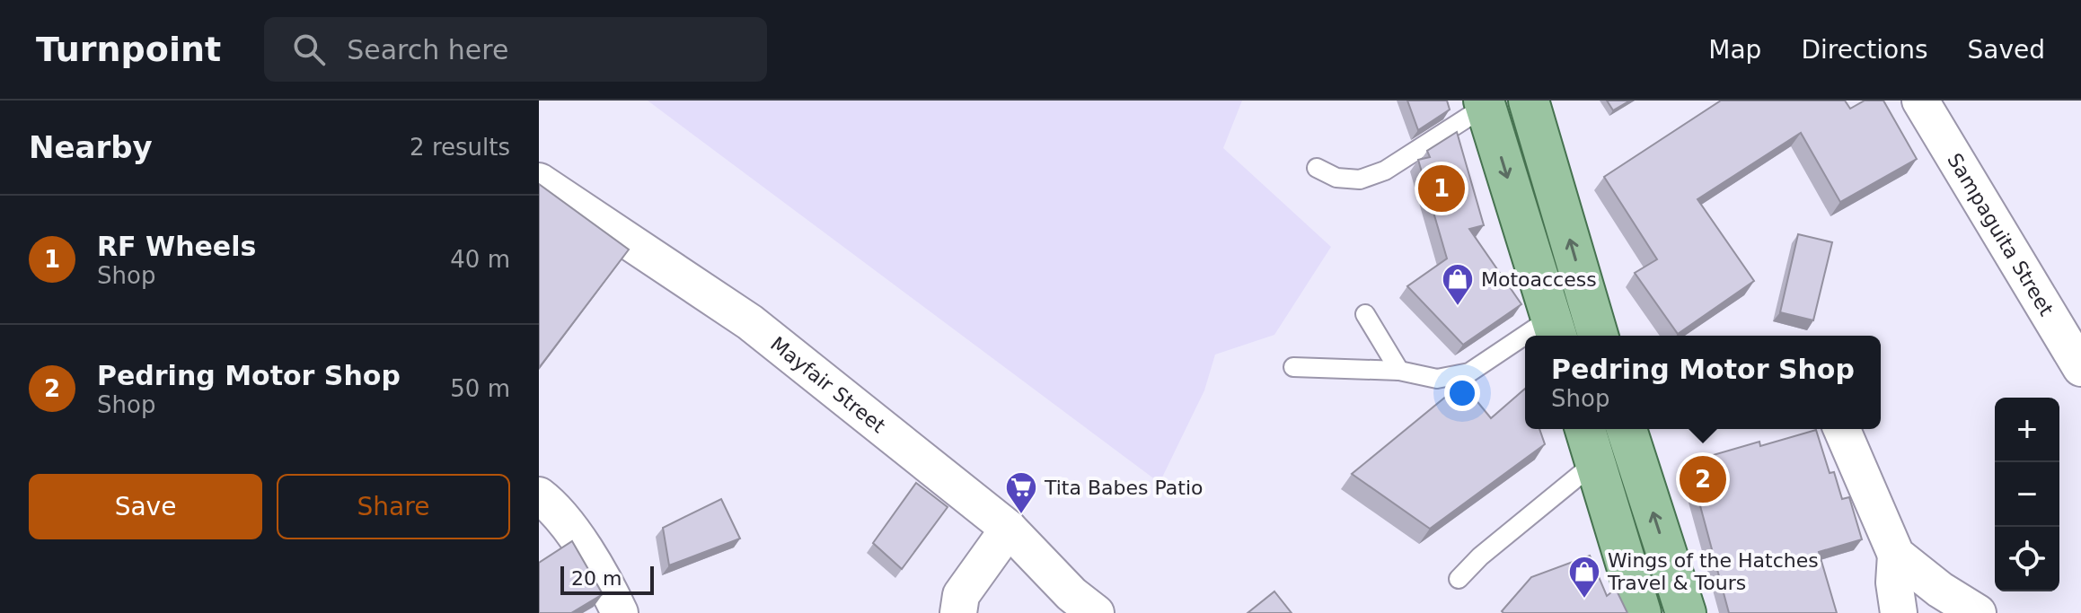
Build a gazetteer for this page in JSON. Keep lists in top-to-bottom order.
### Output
{
  "streets": {
    "street": ["Sampaguita Street", "Mayfair Street"]
  },
  "places": {
    "shop": ["Motoaccess", "Wings of the Hatches Travel & Tours"],
    "supermarket": ["Tita Babes Patio"]
  },
  "scale_bar": "20 m",
  "page": {
    "header": "Turnpoint",
    "search": "Search here",
    "nav": ["Map", "Directions", "Saved"],
    "heading": ["Nearby", "2 results"],
    "pins": ["1", "2"],
    "list": [
      {
        "mark": "1",
        "name": "RF Wheels",
        "note": "Shop",
        "value": "40 m"
      },
      {
        "mark": "2",
        "name": "Pedring Motor Shop",
        "note": "Shop",
        "value": "50 m"
      }
    ],
    "popup": ["Pedring Motor Shop", "Shop"],
    "map_buttons": ["+", "−"],
    "buttons": ["Save", "Share"],
    "scale": "20 m"
  }
}
